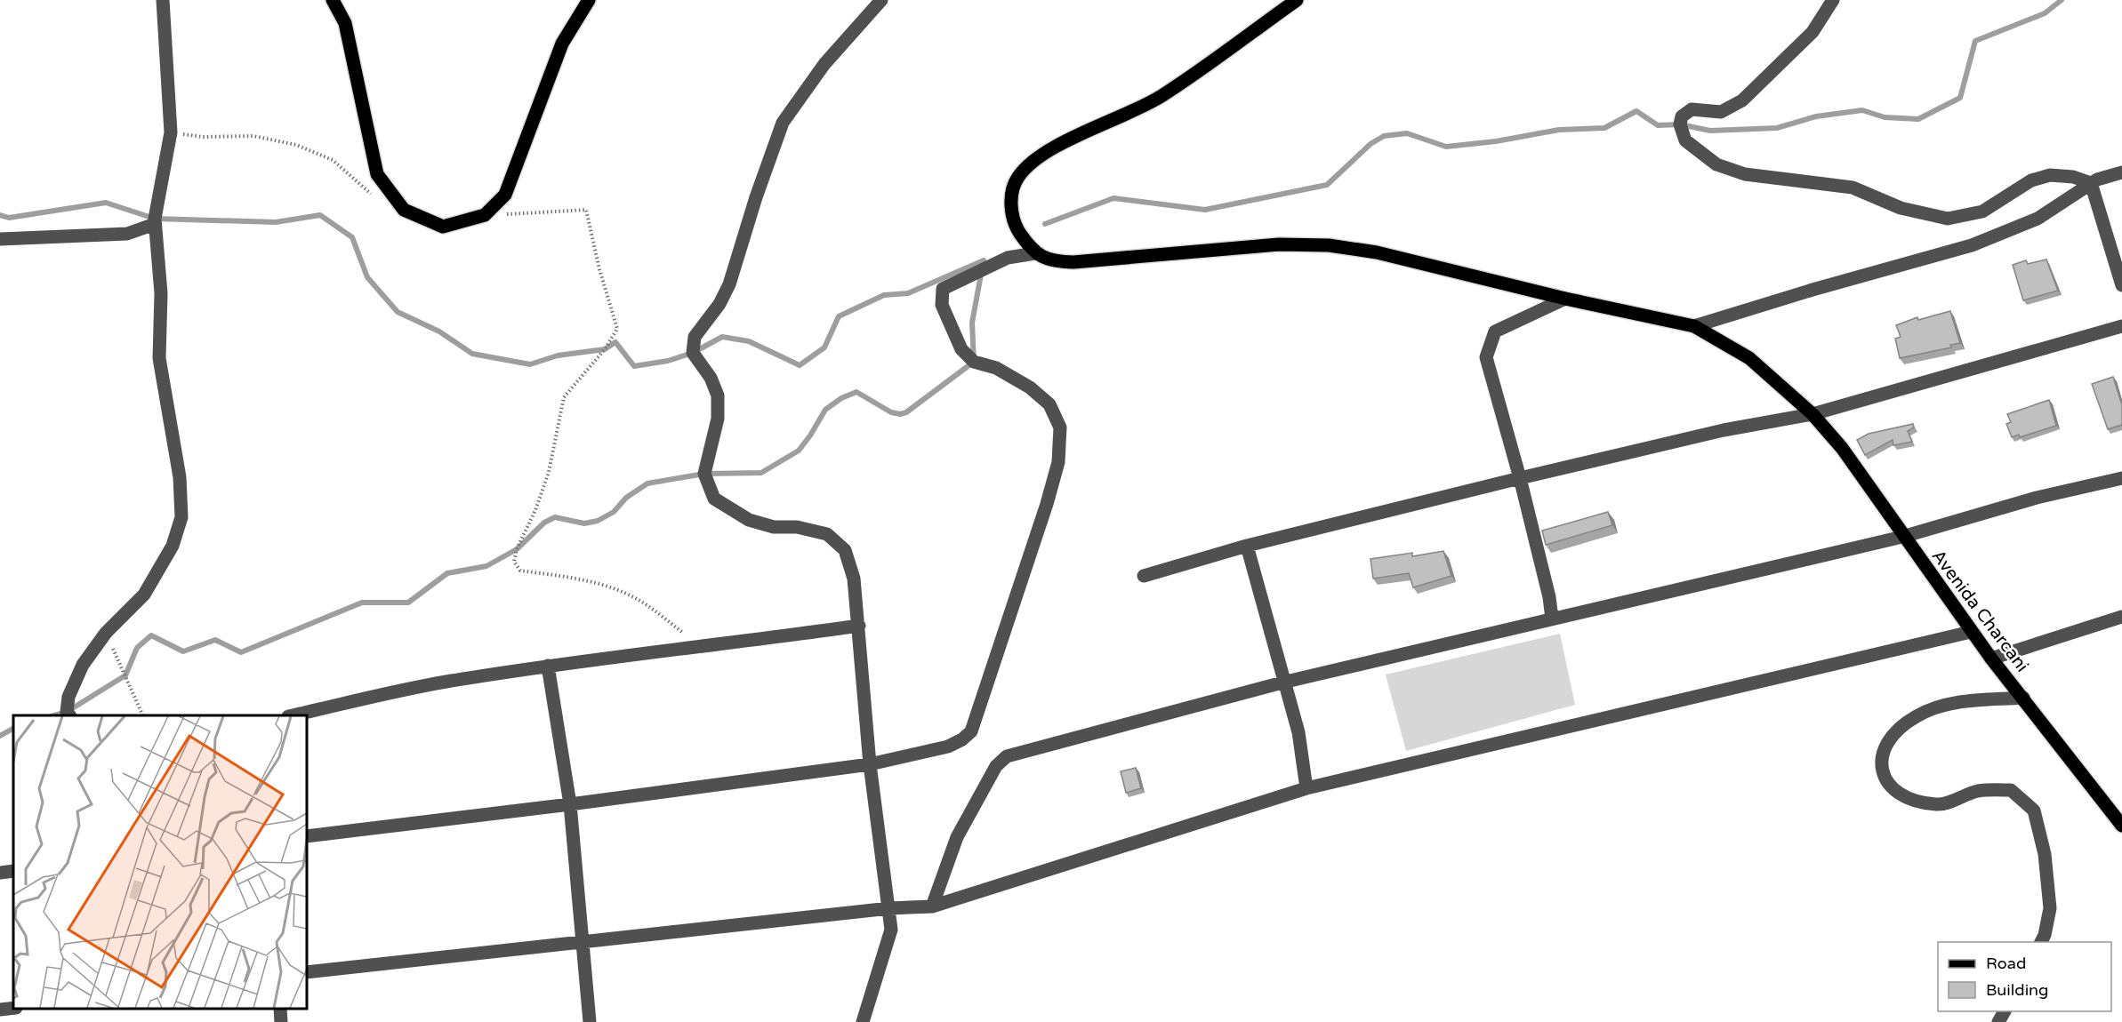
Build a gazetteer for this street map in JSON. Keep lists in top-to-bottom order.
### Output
{
  "streets": {
    "main road": ["Avenida Charcani"]
  },
  "legend": ["Road", "Building"]
}
